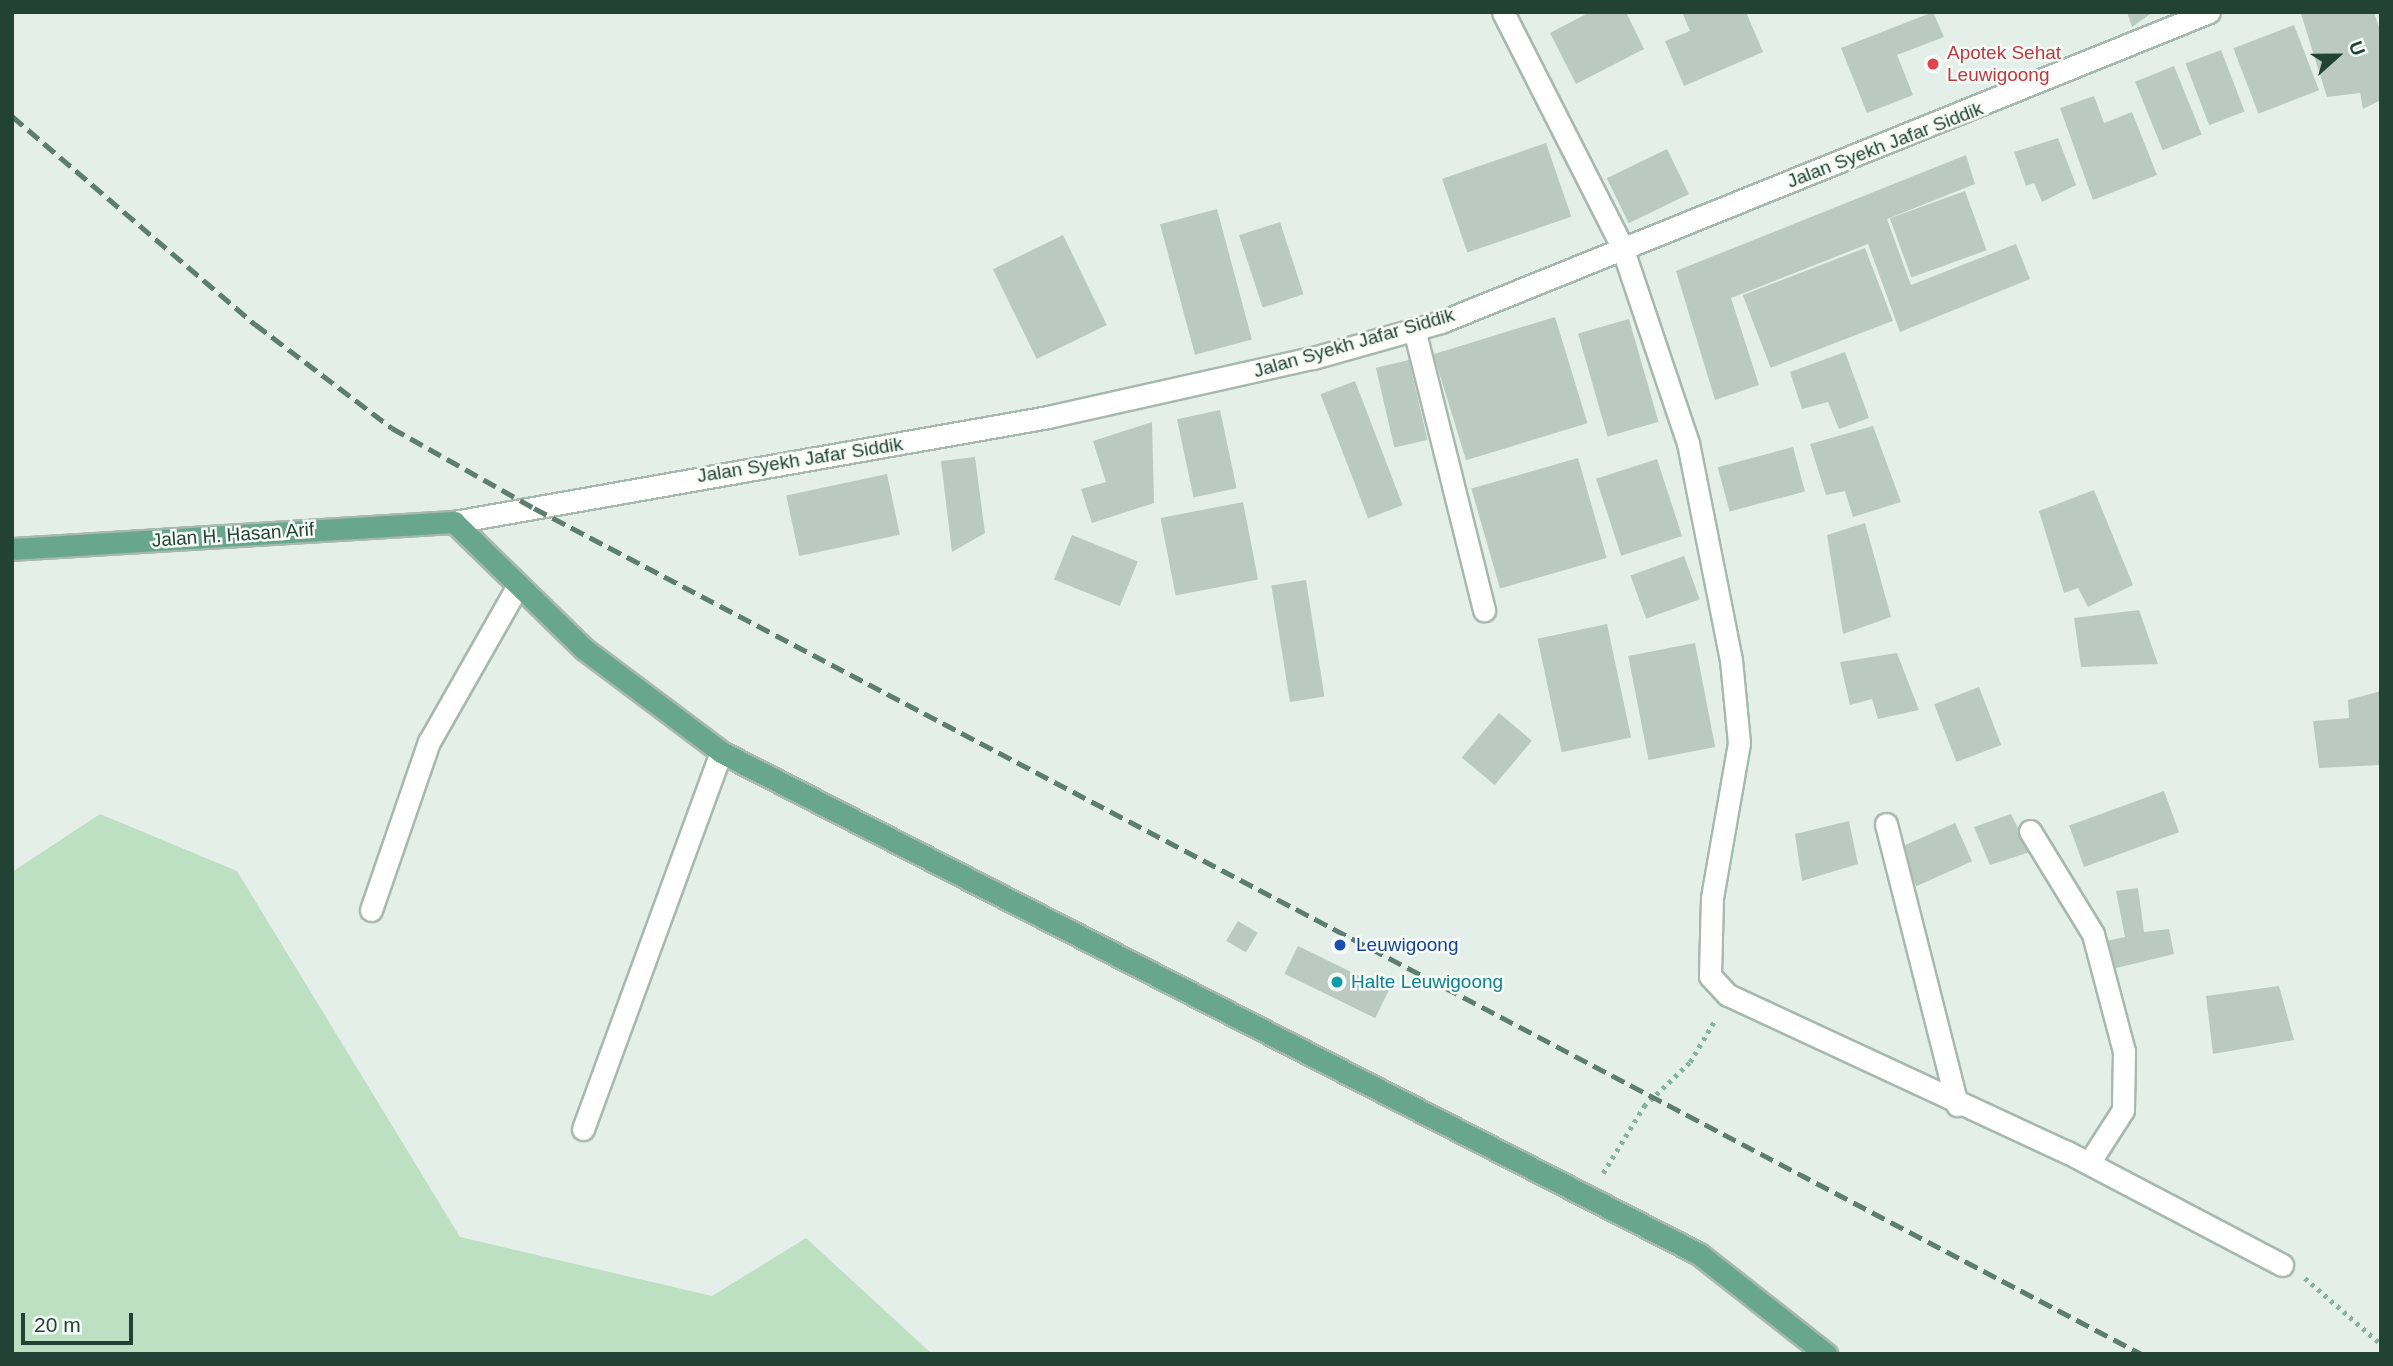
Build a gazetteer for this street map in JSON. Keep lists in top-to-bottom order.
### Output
{
  "streets": {
    "main road": ["Jalan H. Hasan Arif"],
    "street": ["Jalan Syekh Jafar Siddik"]
  },
  "crossings": [
    ["Jalan Syekh Jafar Siddik", "Jalan H. Hasan Arif"]
  ],
  "places": ["Apotek Sehat Leuwigoong", "Leuwigoong", "Halte Leuwigoong"],
  "scale_bar": "20 m",
  "north": "right"
}
